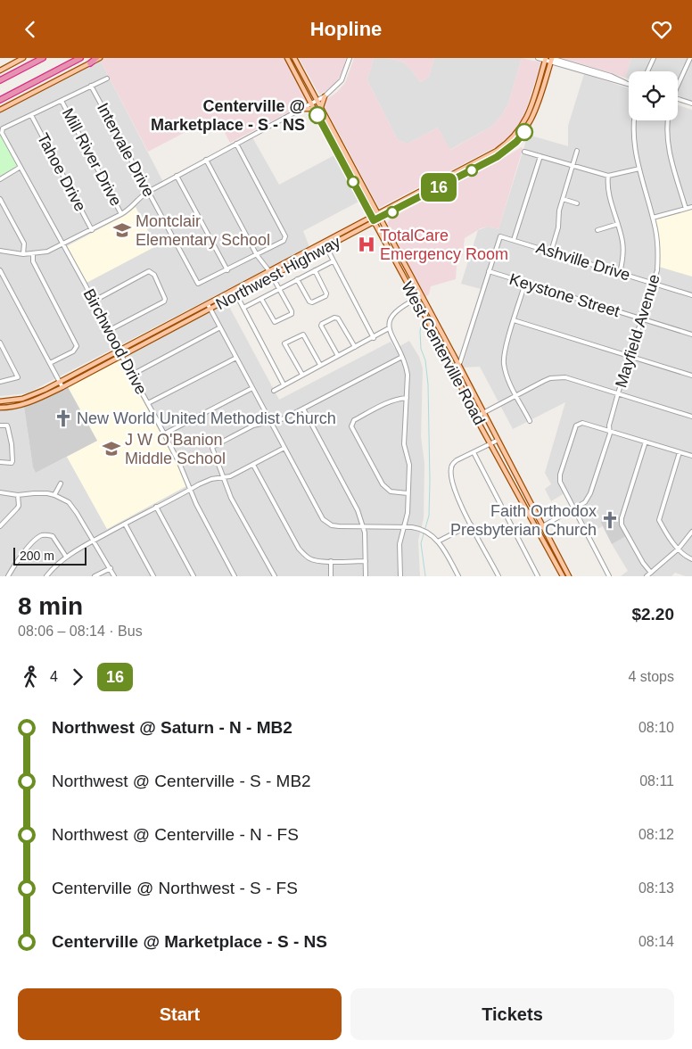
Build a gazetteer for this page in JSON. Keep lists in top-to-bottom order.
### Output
{
  "streets": {
    "main road": ["Northwest Highway", "West Centerville Road"],
    "street": [
      "Intervale Drive",
      "Mill River Drive",
      "Tahoe Drive",
      "Ashville Drive",
      "Keystone Street",
      "Mayfield Avenue",
      "Birchwood Drive"
    ]
  },
  "crossings": [
    ["Tahoe Drive", "Birchwood Drive"],
    ["Ashville Drive", "Keystone Street"],
    ["Ashville Drive", "Mayfield Avenue"],
    ["Northwest Highway", "Birchwood Drive"],
    ["Northwest Highway", "West Centerville Road"],
    ["Keystone Street", "Mayfield Avenue"],
    ["Mayfield Avenue", "West Centerville Road"]
  ],
  "places": {
    "other": ["Centerville @ Marketplace - S - NS"],
    "school or university": ["Montclair Elementary School", "J W O'Banion Middle School"],
    "hospital": ["TotalCare Emergency Room"],
    "church": ["New World United Methodist Church", "Faith Orthodox Presbyterian Church"]
  },
  "lines": ["bus line 16"],
  "scale_bar": "200 m",
  "page": {
    "header": "Hopline",
    "on_map": "16",
    "scale": "200 m",
    "heading": ["8 min", "08:06 – 08:14 · Bus", "$2.20"],
    "legs": ["4", "16", "4 stops"],
    "list": [
      {
        "name": "Northwest @ Saturn - N - MB2",
        "value": "08:10"
      },
      {
        "name": "Northwest @ Centerville - S - MB2",
        "value": "08:11"
      },
      {
        "name": "Northwest @ Centerville - N - FS",
        "value": "08:12"
      },
      {
        "name": "Centerville @ Northwest - S - FS",
        "value": "08:13"
      },
      {
        "name": "Centerville @ Marketplace - S - NS",
        "value": "08:14"
      }
    ],
    "buttons": ["Start", "Tickets"]
  }
}
